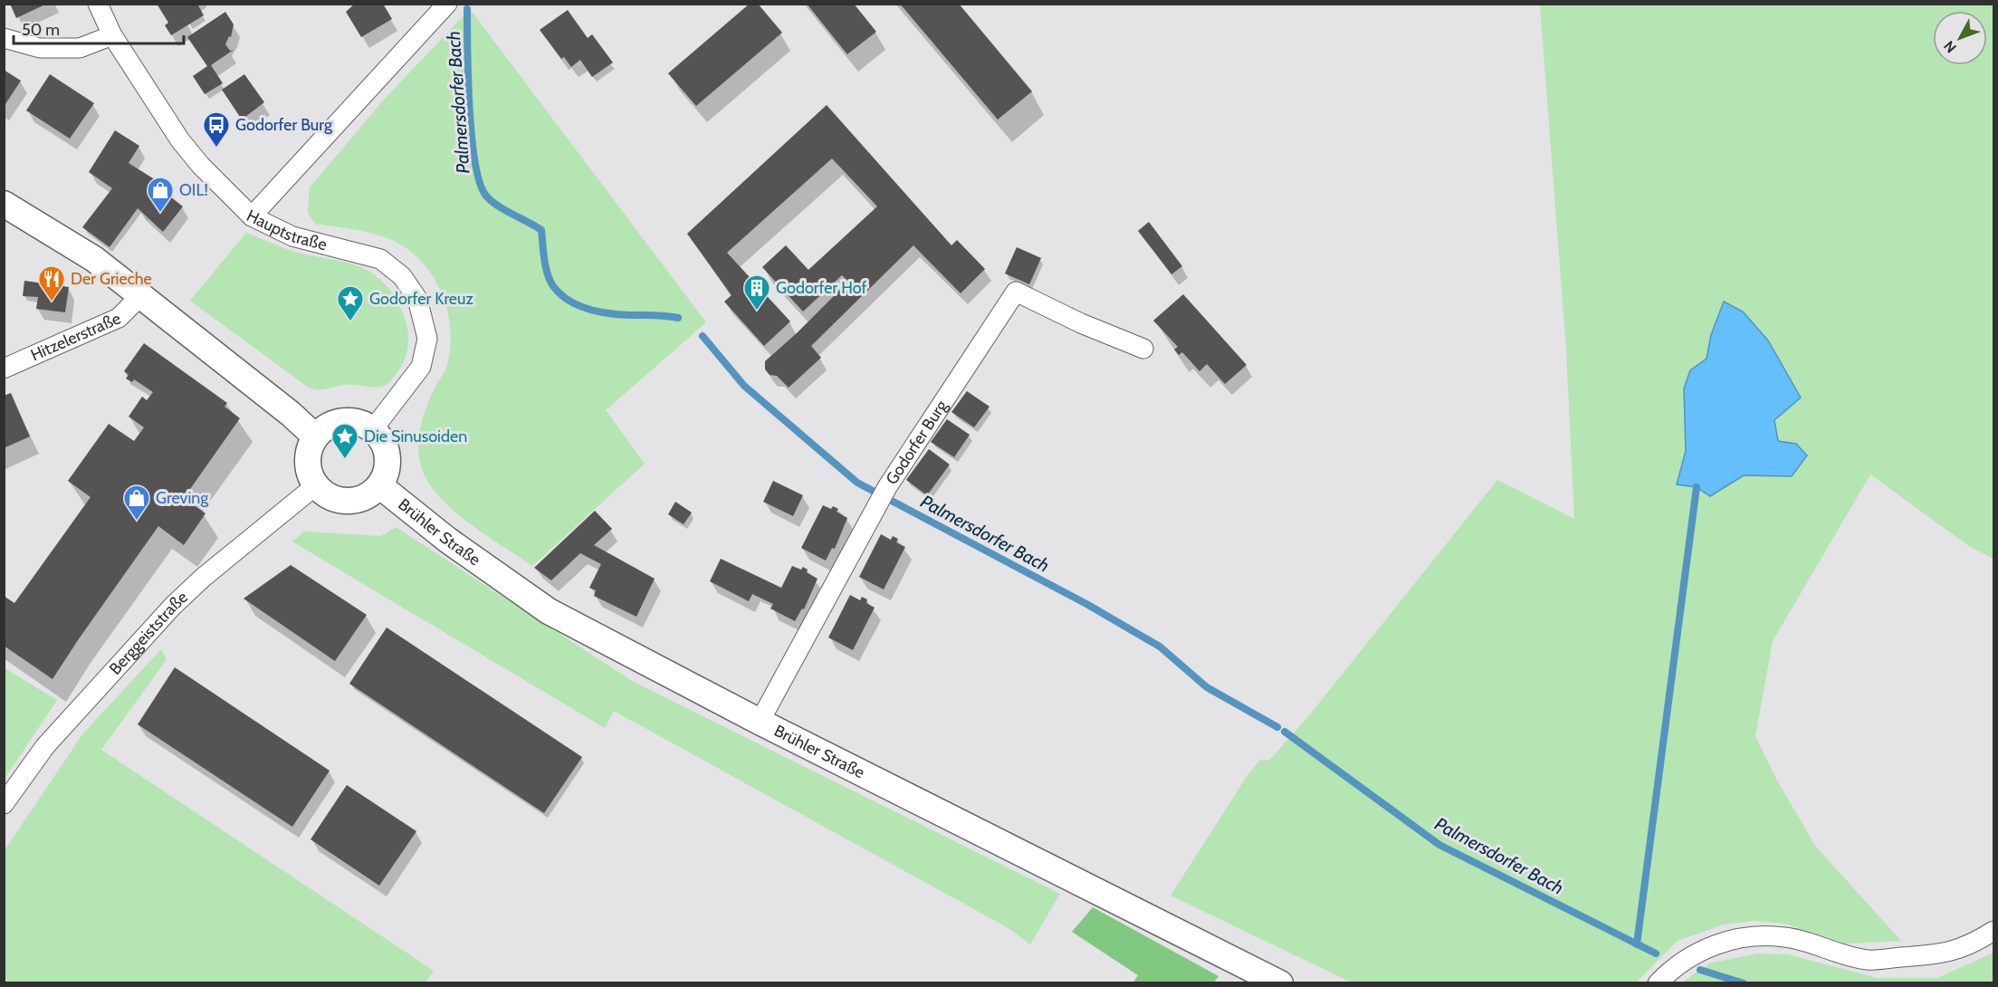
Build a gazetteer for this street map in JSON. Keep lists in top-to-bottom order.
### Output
{
  "streets": {
    "main road": ["Brühler Straße"],
    "street": [
      "Hauptstraße",
      "Hitzelerstraße",
      "Godorfer Burg",
      "Berggeiststraße"
    ]
  },
  "crossings": [
    ["Hauptstraße", "Brühler Straße"],
    ["Hauptstraße", "Berggeiststraße"],
    ["Godorfer Burg", "Brühler Straße"],
    ["Brühler Straße", "Berggeiststraße"]
  ],
  "water": ["Palmersdorfer Bach"],
  "places": {
    "bus stop": ["Godorfer Burg"],
    "shop": ["OIL!", "Greving"],
    "restaurant": ["Der Grieche"],
    "building": ["Godorfer Hof"],
    "place": ["Godorfer Kreuz", "Die Sinusoiden"]
  },
  "scale_bar": "50 m",
  "north": "bottom left"
}
